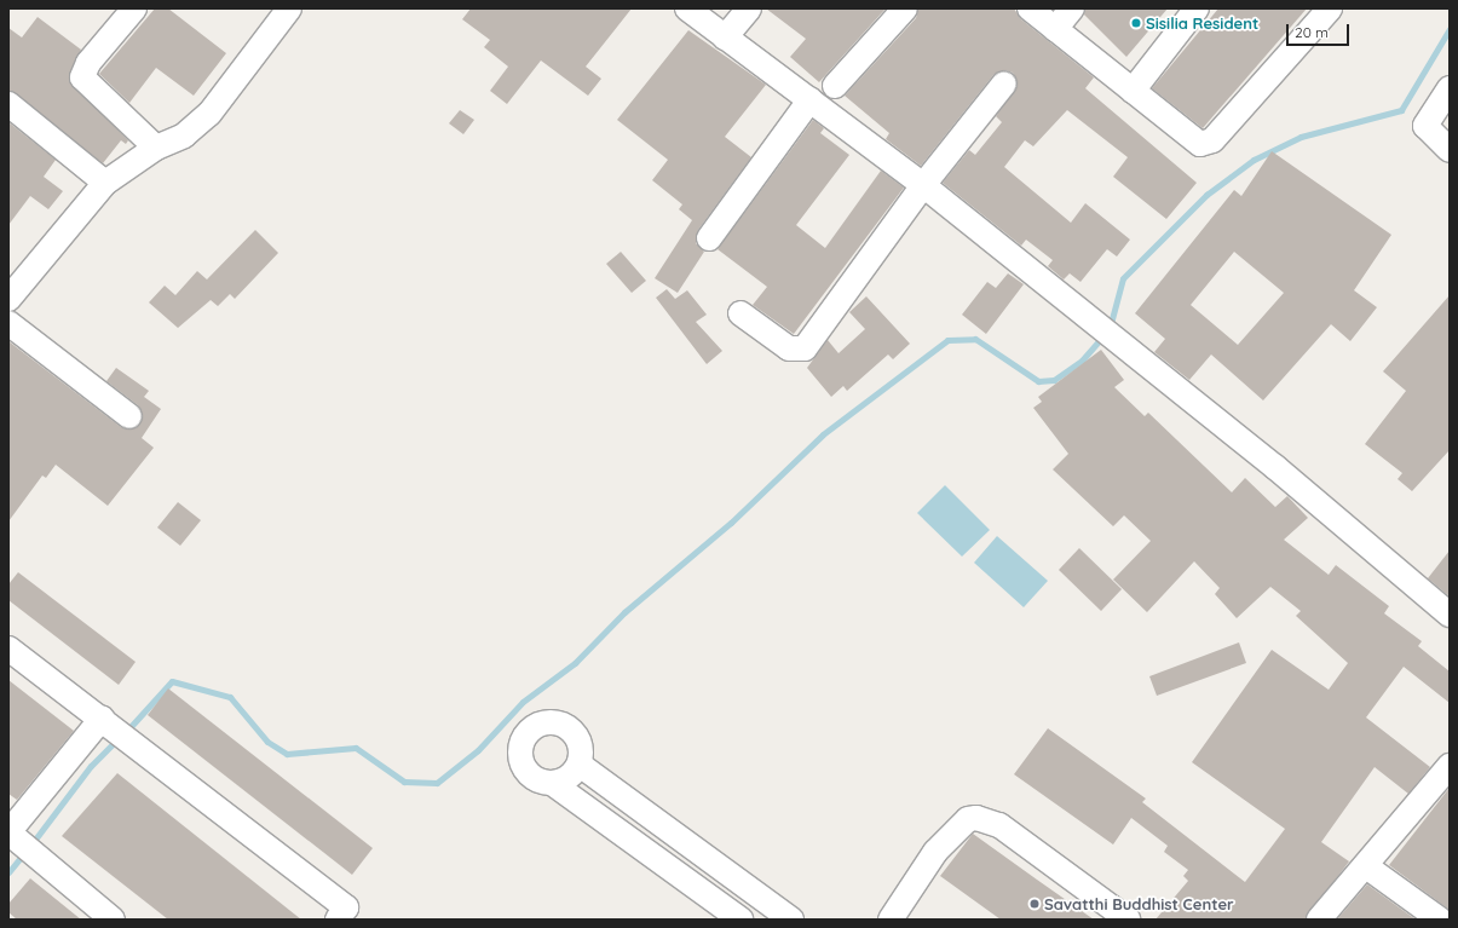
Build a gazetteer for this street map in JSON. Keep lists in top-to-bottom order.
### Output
{
  "places": ["Sisilia Resident", "Savatthi Buddhist Center"],
  "scale_bar": "20 m"
}
